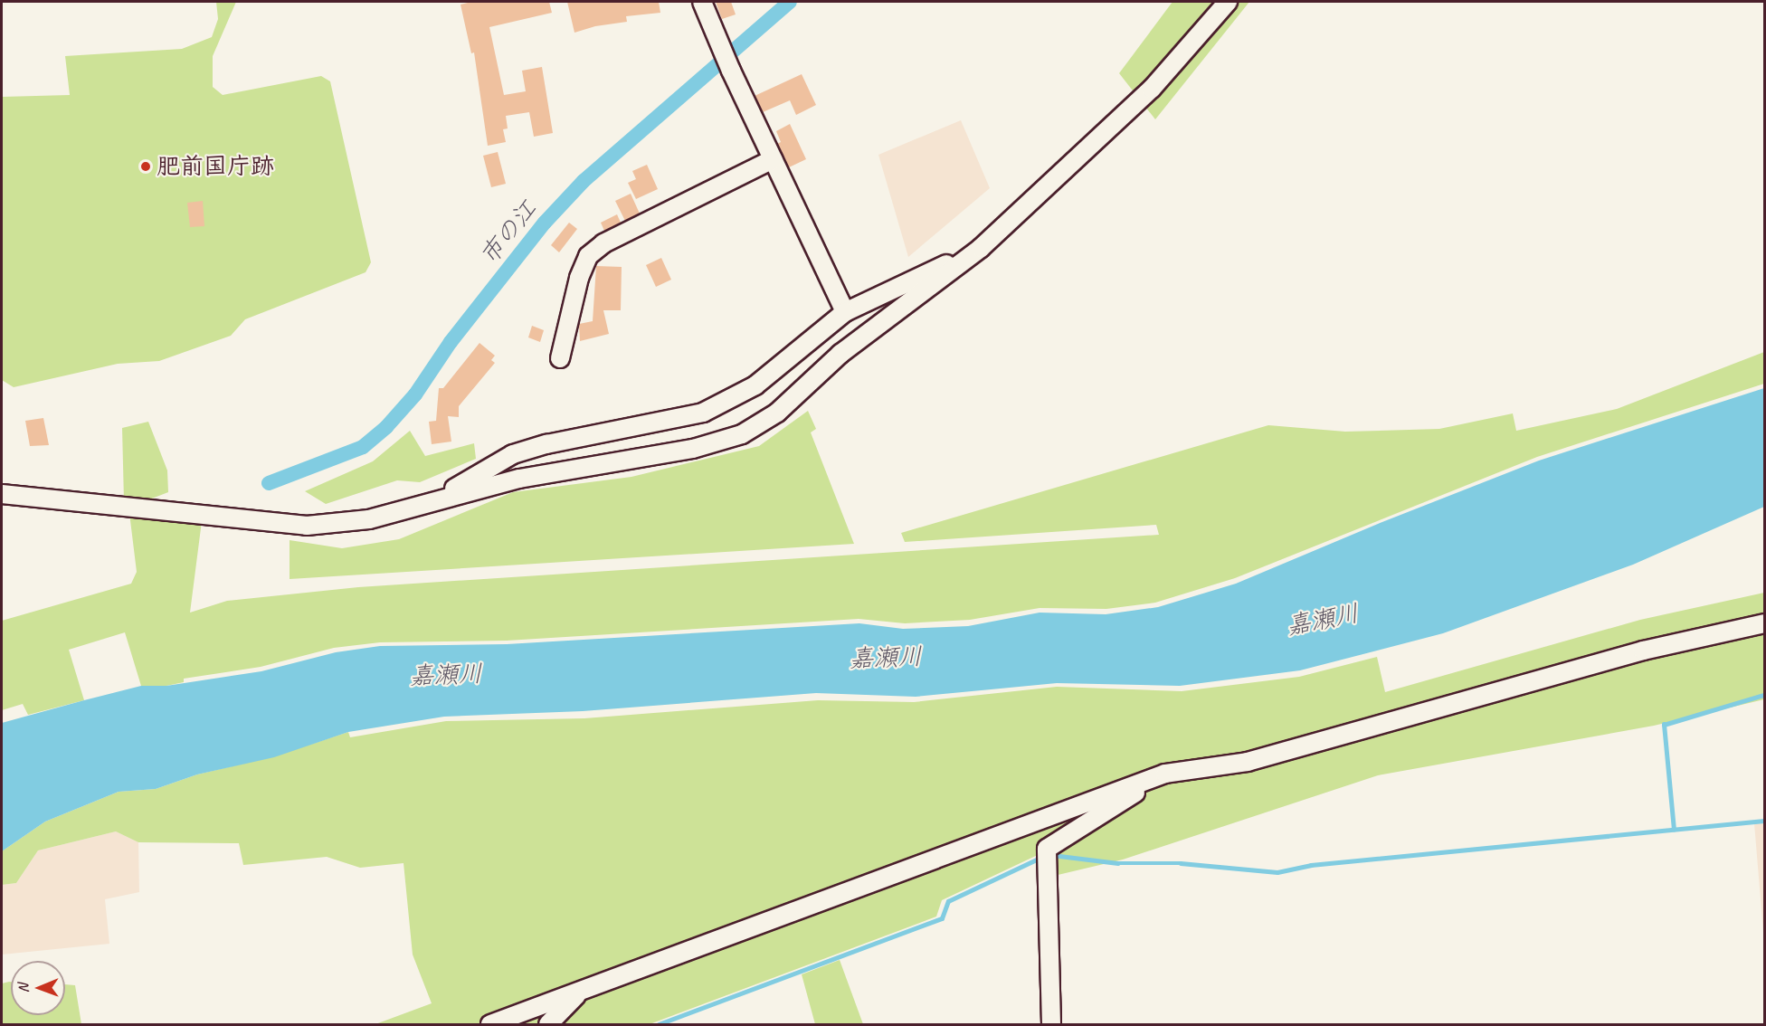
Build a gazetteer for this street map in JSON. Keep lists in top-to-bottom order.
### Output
{
  "water": ["市の江", "嘉瀬川"],
  "places": ["肥前国庁跡"],
  "north": "left"
}
